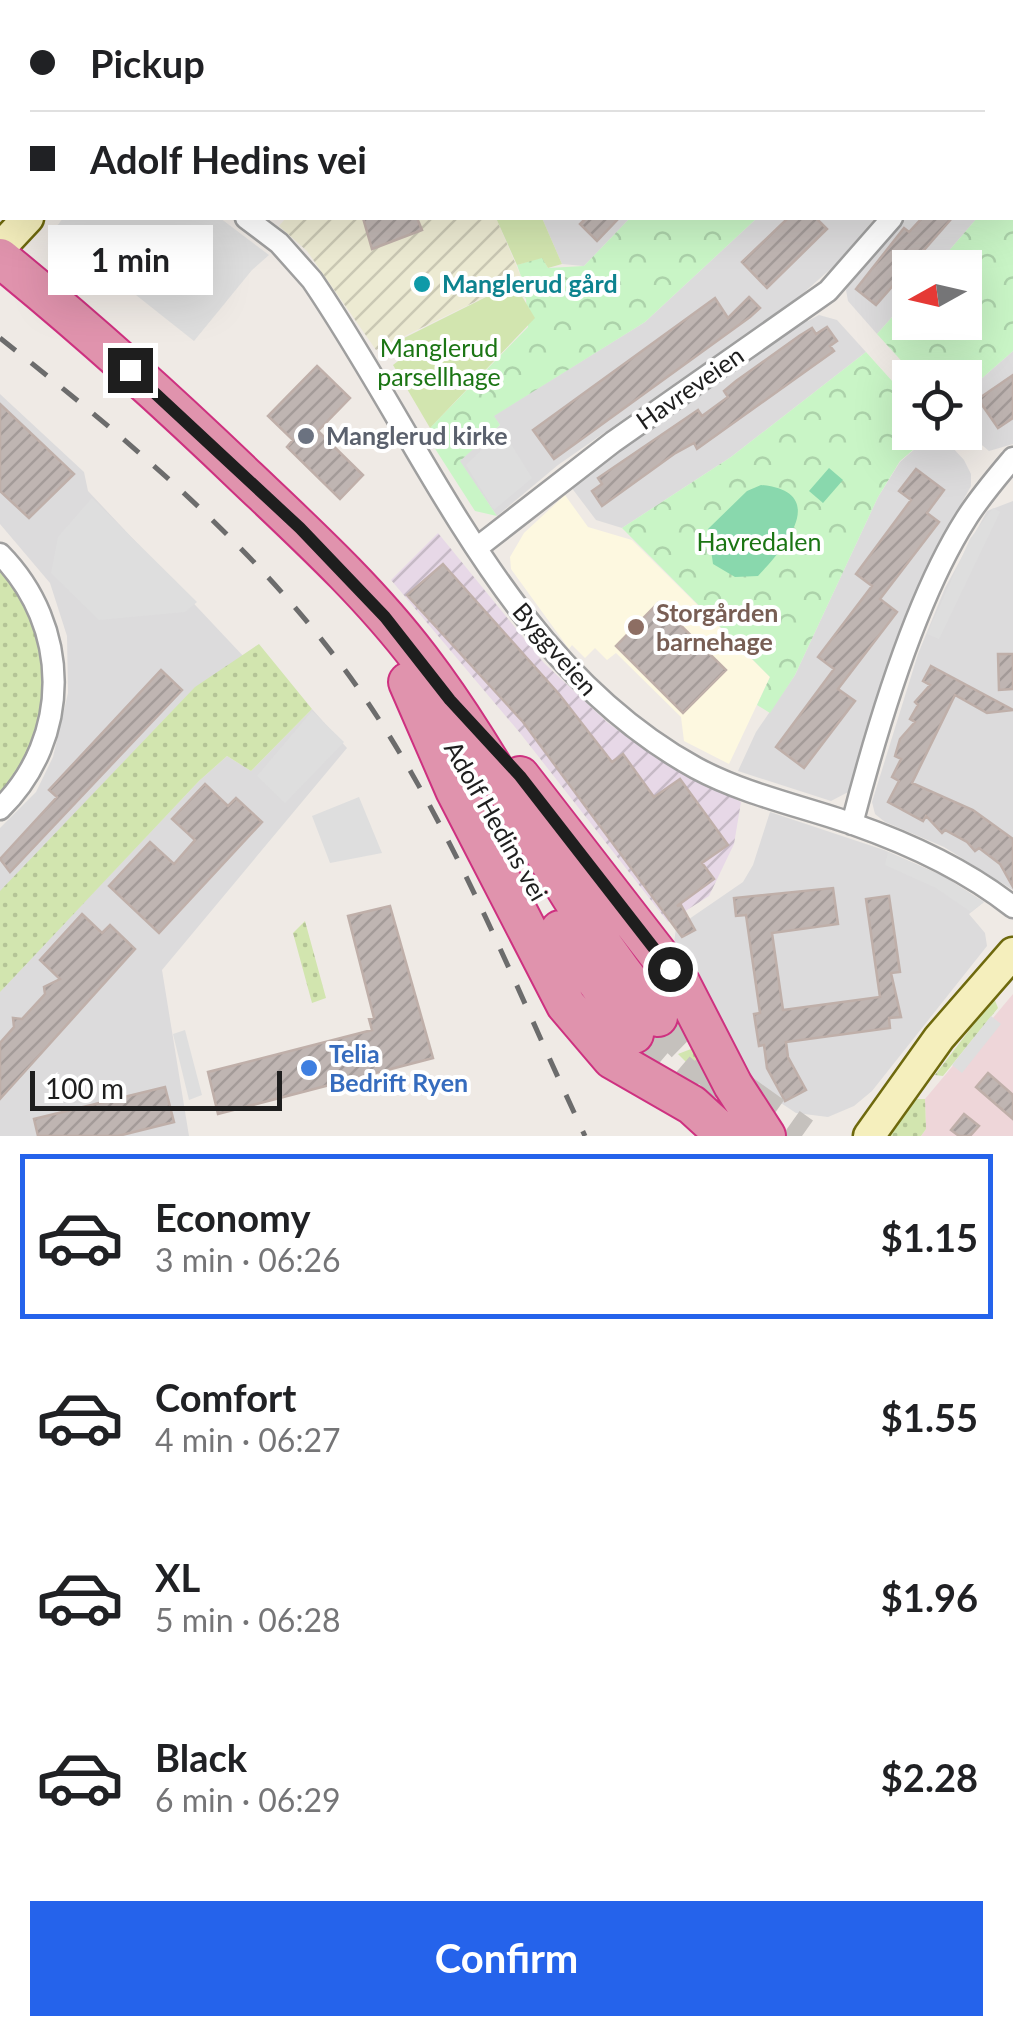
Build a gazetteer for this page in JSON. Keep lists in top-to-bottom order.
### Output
{
  "streets": {
    "highway": ["Adolf Hedins vei"],
    "street": ["Havreveien", "Byggveien"]
  },
  "crossings": [
    ["Havreveien", "Byggveien"]
  ],
  "parks": ["Manglerud parsellhage", "Havredalen"],
  "places": [
    "Manglerud gård",
    "Manglerud kirke",
    "Storgården barnehage",
    "Telia Bedrift Ryen"
  ],
  "scale_bar": "100 m",
  "north": "left",
  "page": {
    "banner": ["Pickup", "Adolf Hedins vei"],
    "bubble": "1 min",
    "scale": "100 m",
    "list": [
      {
        "name": "Economy",
        "note": "3 min · 06:26",
        "value": "$1.15"
      },
      {
        "name": "Comfort",
        "note": "4 min · 06:27",
        "value": "$1.55"
      },
      {
        "name": "XL",
        "note": "5 min · 06:28",
        "value": "$1.96"
      },
      {
        "name": "Black",
        "note": "6 min · 06:29",
        "value": "$2.28"
      }
    ],
    "buttons": "Confirm"
  }
}
